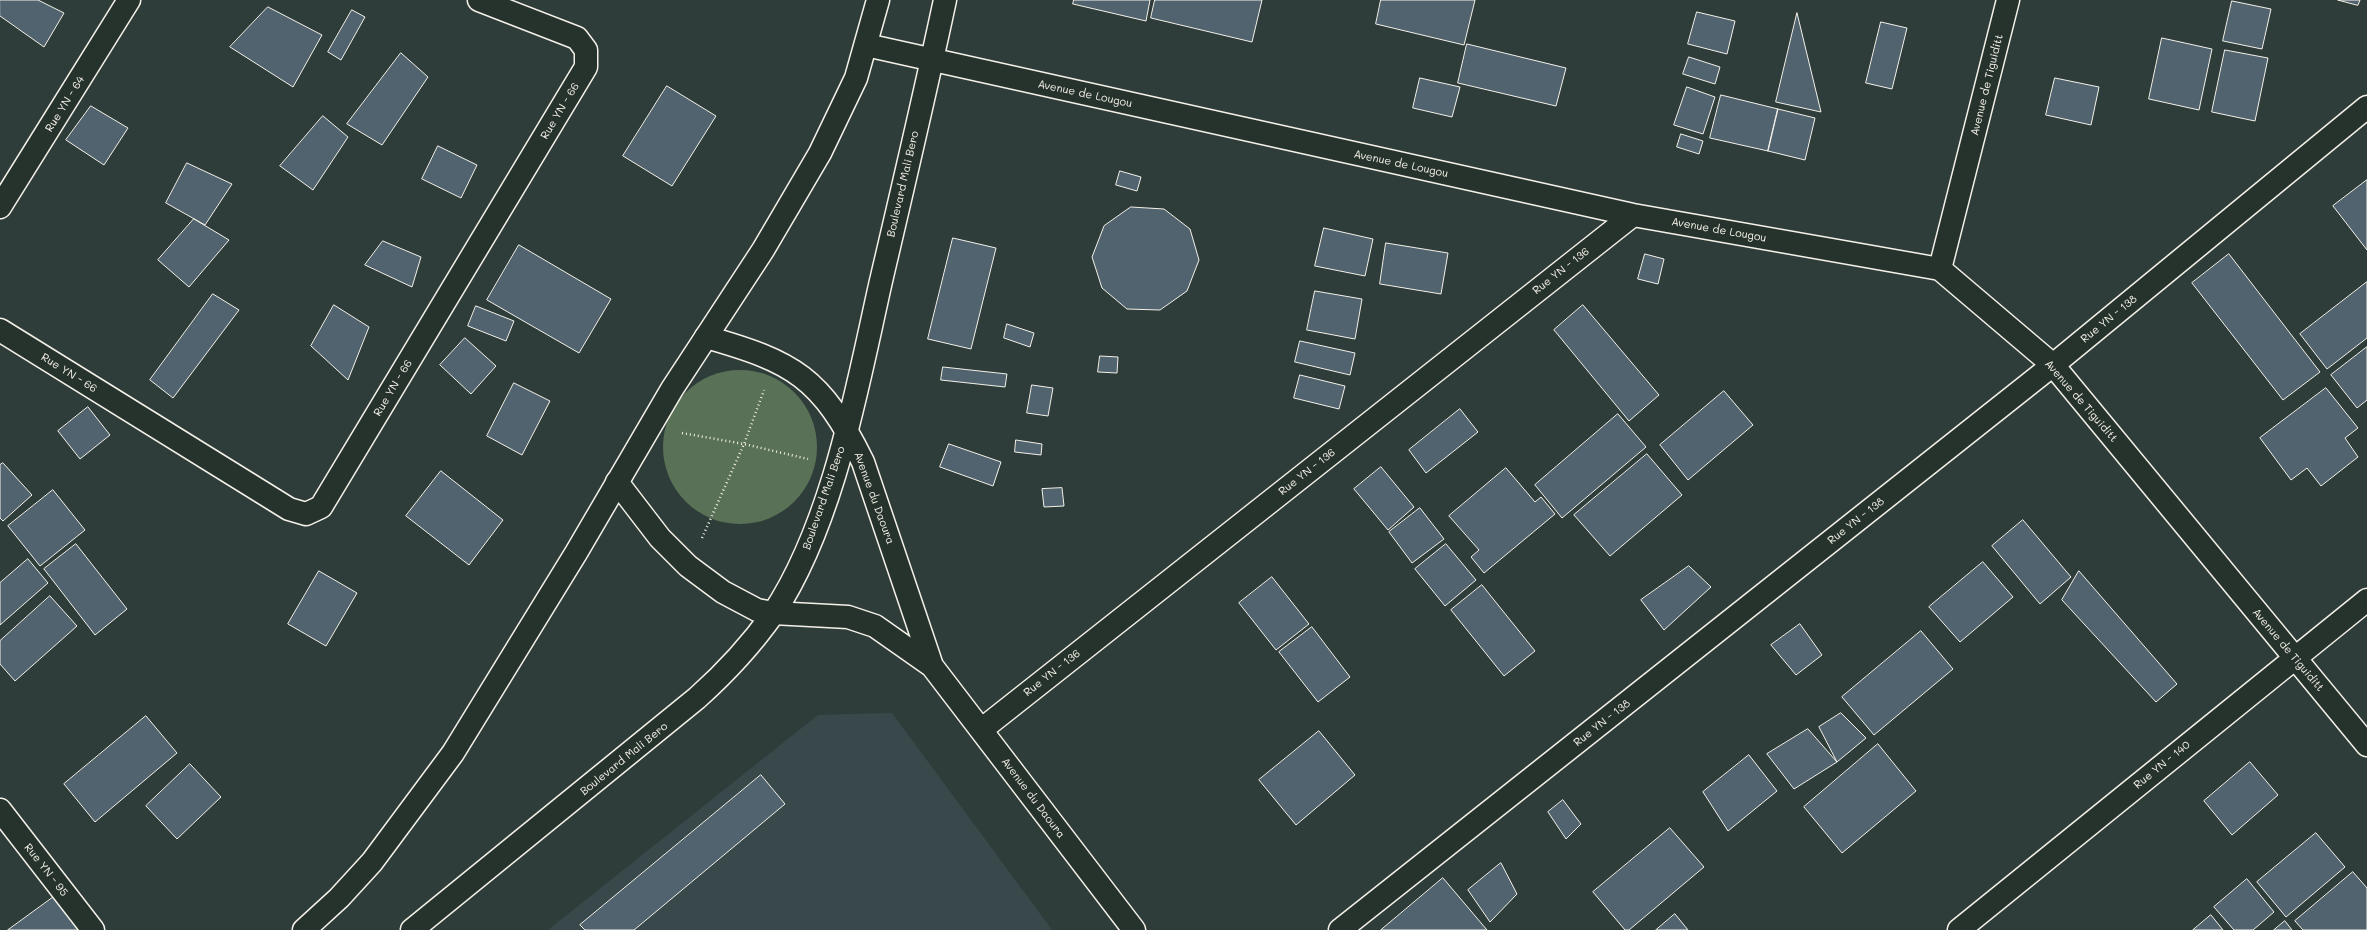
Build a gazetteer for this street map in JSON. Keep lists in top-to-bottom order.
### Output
{
  "streets": {
    "street": [
      "Avenue de Tiguiditt",
      "Avenue de Lougou",
      "Rue YN - 64",
      "Rue YN - 66",
      "Boulevard Mali Bero",
      "Rue YN - 136",
      "Rue YN - 138",
      "Avenue du Daoura",
      "Rue YN - 140",
      "Rue YN - 95"
    ]
  },
  "crossings": [
    ["Avenue de Tiguiditt", "Avenue de Lougou"],
    ["Avenue de Tiguiditt", "Rue YN - 138"],
    ["Avenue de Tiguiditt", "Rue YN - 140"],
    ["Avenue de Lougou", "Boulevard Mali Bero"],
    ["Avenue de Lougou", "Rue YN - 136"],
    ["Boulevard Mali Bero", "Avenue du Daoura"],
    ["Rue YN - 136", "Avenue du Daoura"]
  ]
}
